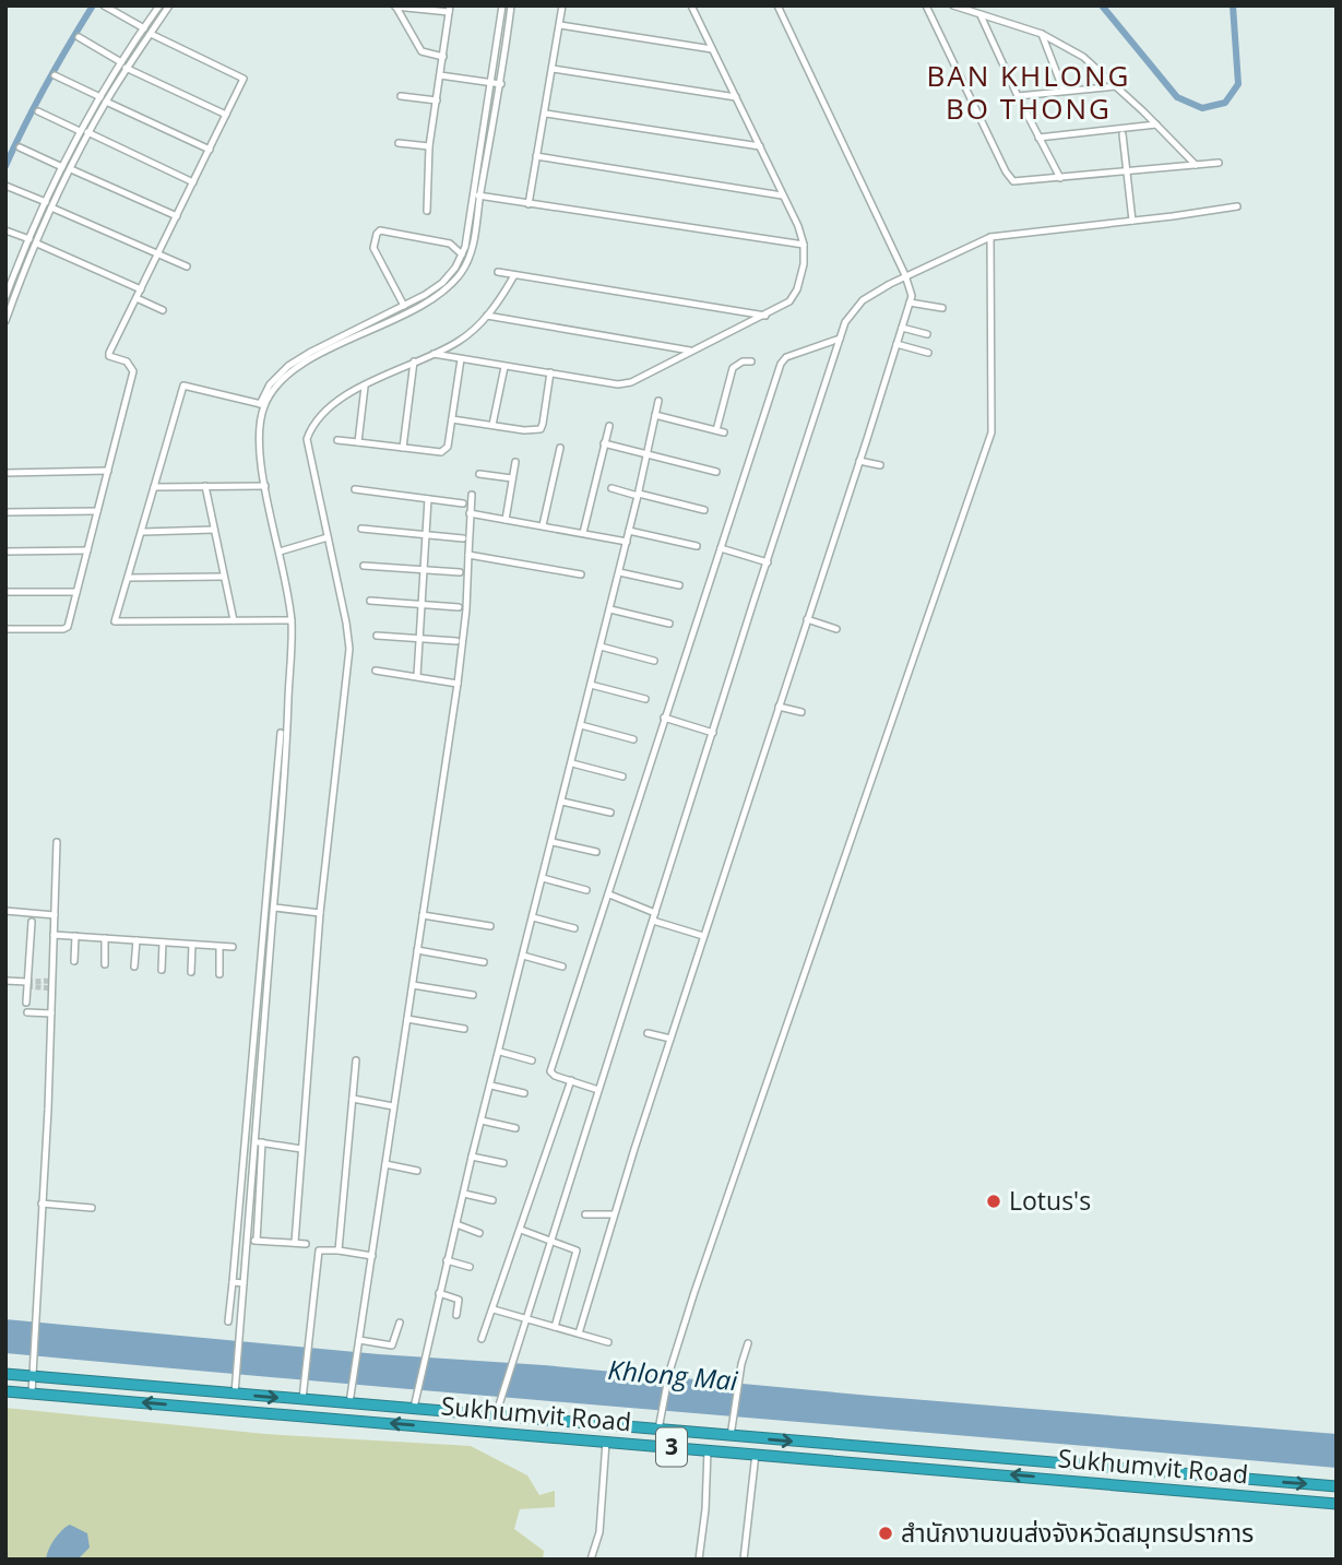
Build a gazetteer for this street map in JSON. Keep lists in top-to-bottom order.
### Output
{
  "streets": {
    "highway": ["Sukhumvit Road", "3"]
  },
  "districts": ["BAN KHLONG BO THONG"],
  "water": ["Khlong Mai"],
  "places": ["Lotus's", "สำนักงานขนส่งจังหวัดสมุทรปราการ"]
}
